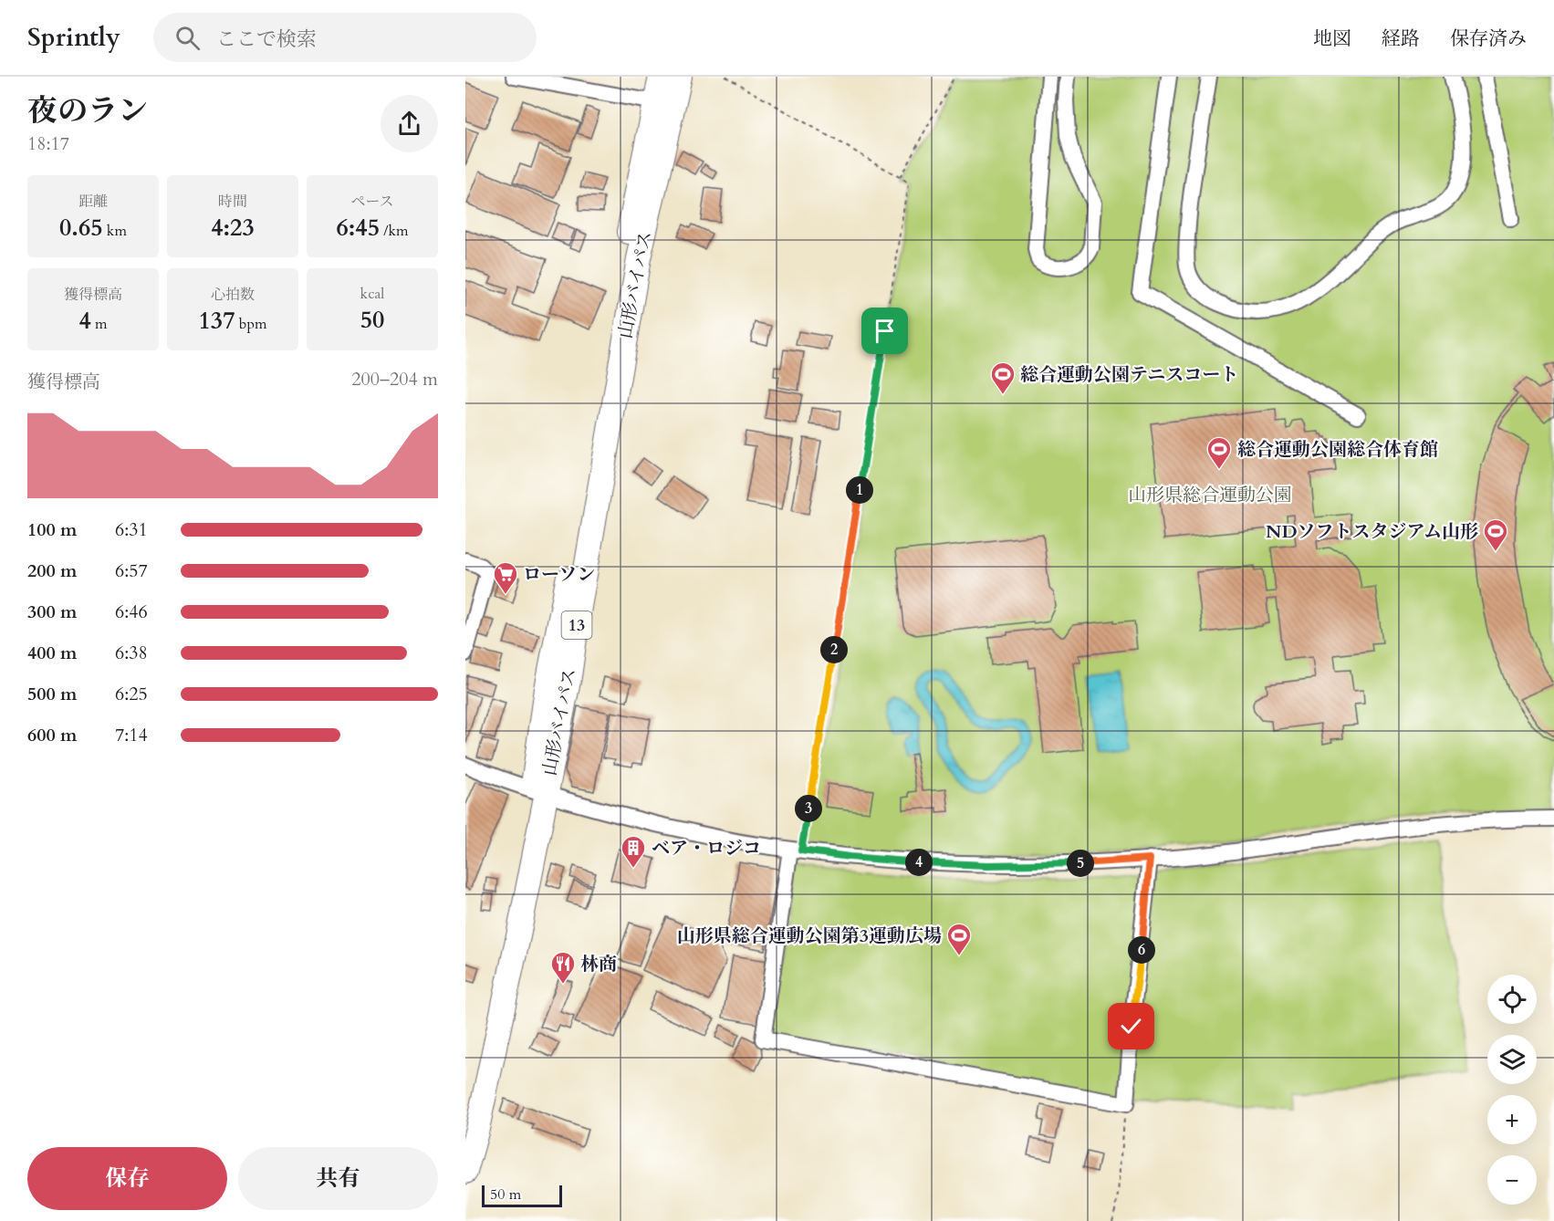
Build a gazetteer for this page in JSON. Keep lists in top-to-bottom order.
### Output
{
  "streets": {
    "highway": ["山形バイパス", "13"]
  },
  "parks": ["山形県総合運動公園"],
  "places": {
    "sports": [
      "総合運動公園テニスコート",
      "総合運動公園総合体育館",
      "NDソフトスタジアム山形",
      "山形県総合運動公園第3運動広場"
    ],
    "supermarket": ["ローソン"],
    "building": ["ベア・ロジコ"],
    "restaurant": ["林商"]
  },
  "scale_bar": "50 m",
  "page": {
    "header": "Sprintly",
    "search": "ここで検索",
    "nav": ["地図", "経路", "保存済み"],
    "heading": ["夜のラン", "18:17"],
    "stats": [
      ["距離", "0.65 km"],
      ["時間", "4:23"],
      ["ペース", "6:45 /km"],
      ["獲得標高", "4 m"],
      ["心拍数", "137 bpm"],
      ["kcal", "50"]
    ],
    "chart": ["獲得標高", "200–204 m"],
    "pins": [
      "1",
      "2",
      "3",
      "4",
      "5",
      "6"
    ],
    "list": [
      {
        "name": "100 m",
        "note": "6:31"
      },
      {
        "name": "200 m",
        "note": "6:57"
      },
      {
        "name": "300 m",
        "note": "6:46"
      },
      {
        "name": "400 m",
        "note": "6:38"
      },
      {
        "name": "500 m",
        "note": "6:25"
      },
      {
        "name": "600 m",
        "note": "7:14"
      }
    ],
    "map_buttons": ["+", "−"],
    "buttons": ["保存", "共有"],
    "scale": "50 m"
  }
}
